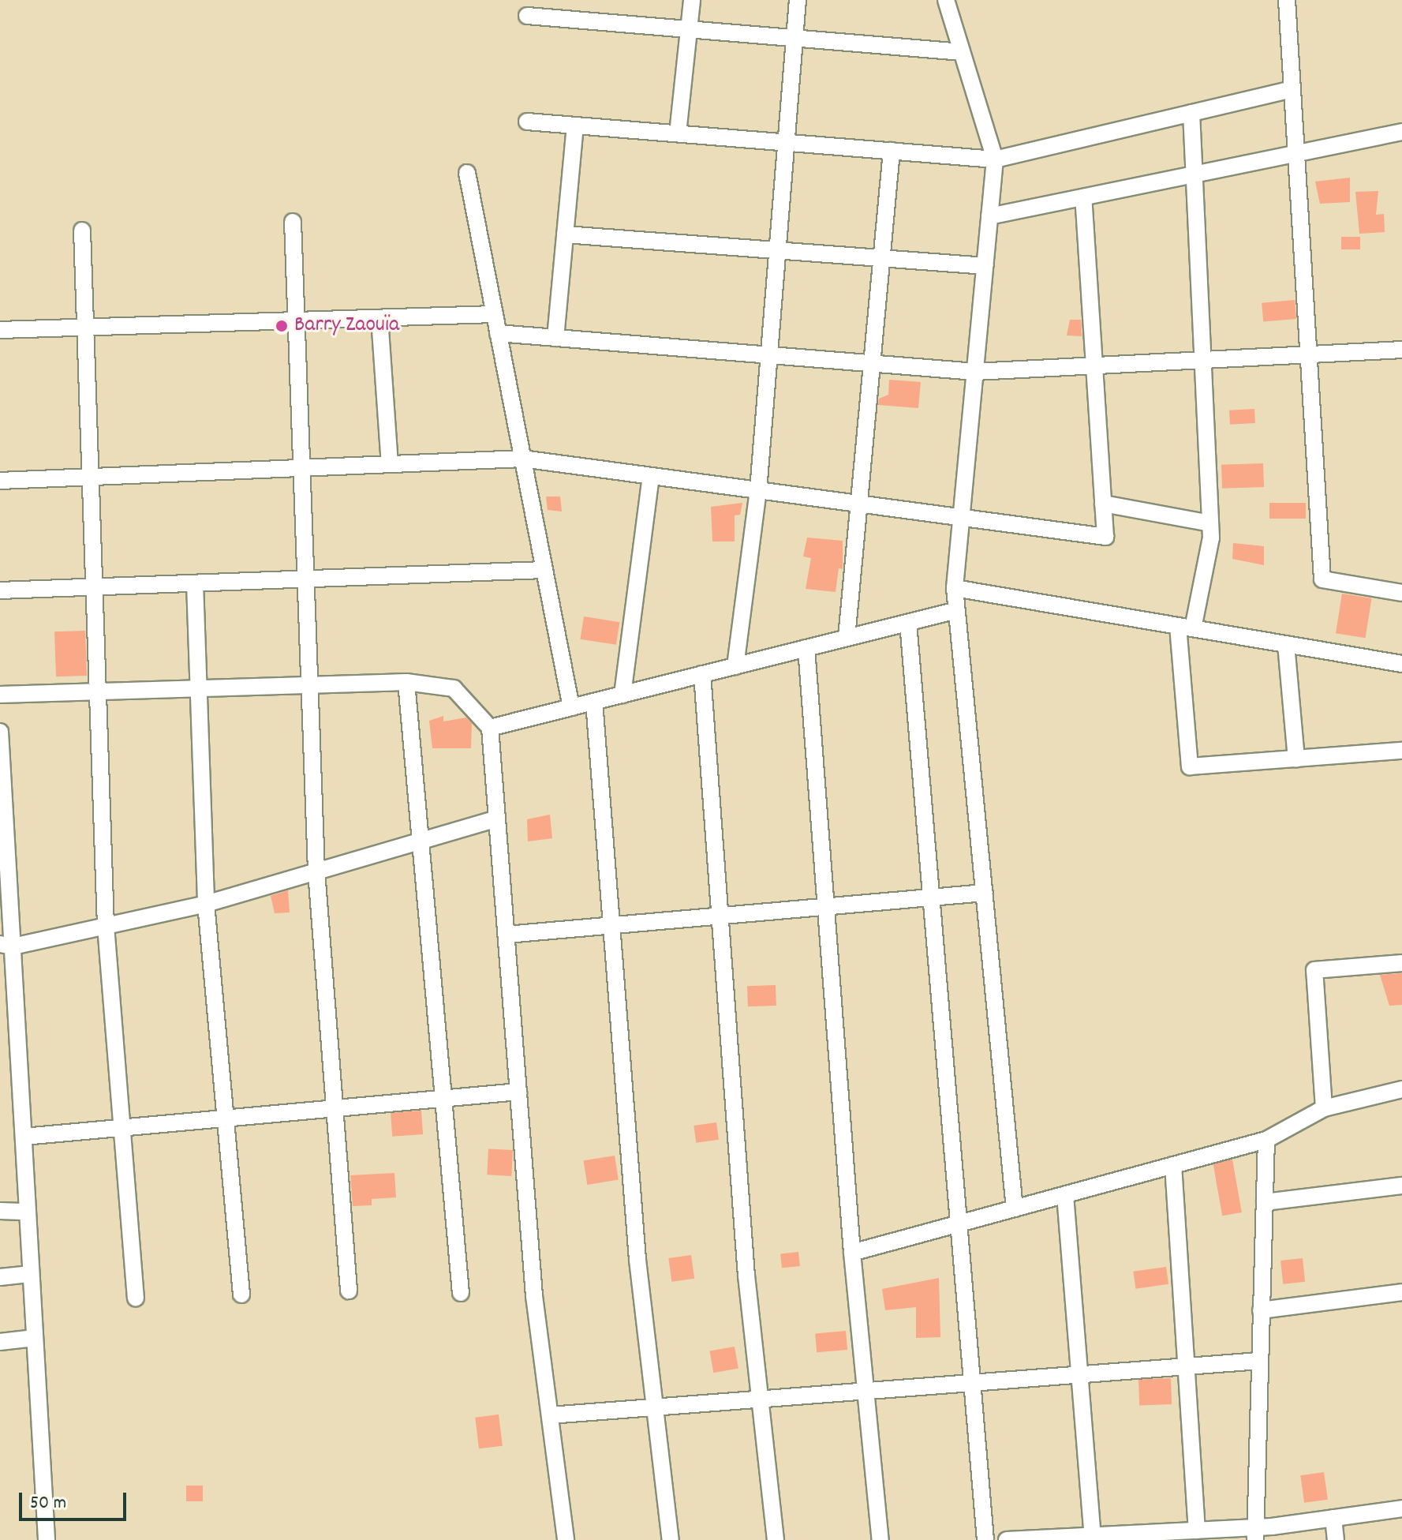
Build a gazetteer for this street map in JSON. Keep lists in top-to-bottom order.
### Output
{
  "places": ["Barry Zaouïa"],
  "scale_bar": "50 m"
}
